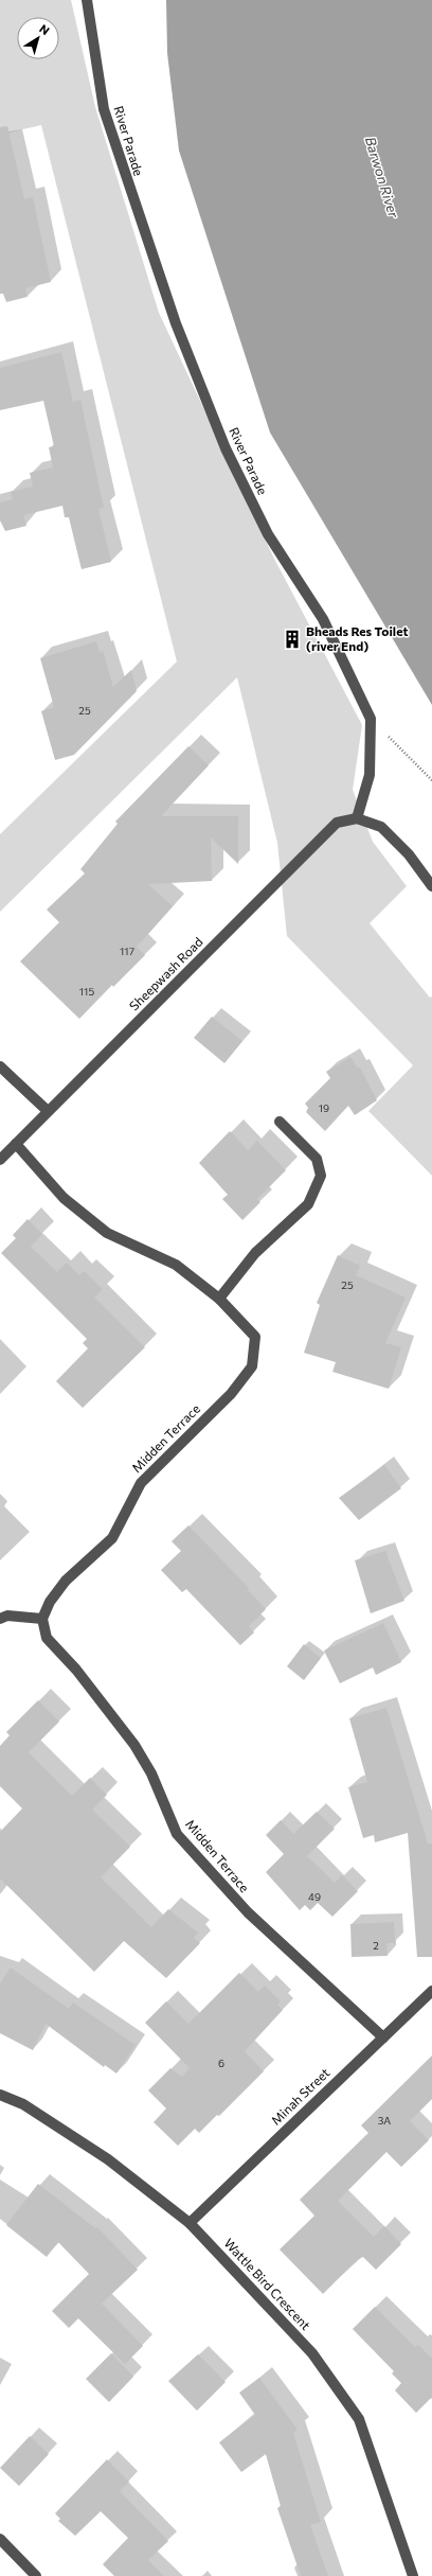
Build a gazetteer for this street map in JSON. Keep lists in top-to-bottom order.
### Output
{
  "streets": {
    "street": [
      "River Parade",
      "Sheepwash Road",
      "Midden Terrace",
      "Minah Street",
      "Wattle Bird Crescent"
    ]
  },
  "crossings": [
    ["River Parade", "Sheepwash Road"],
    ["Sheepwash Road", "Midden Terrace"],
    ["Midden Terrace", "Minah Street"],
    ["Minah Street", "Wattle Bird Crescent"]
  ],
  "water": ["Barwon River"],
  "places": {
    "building": ["Bheads Res Toilet (river End)"]
  },
  "house_numbers": [
    "25",
    "117",
    "115",
    "19",
    "25",
    "49",
    "2",
    "6",
    "3A"
  ],
  "north": "top right"
}
